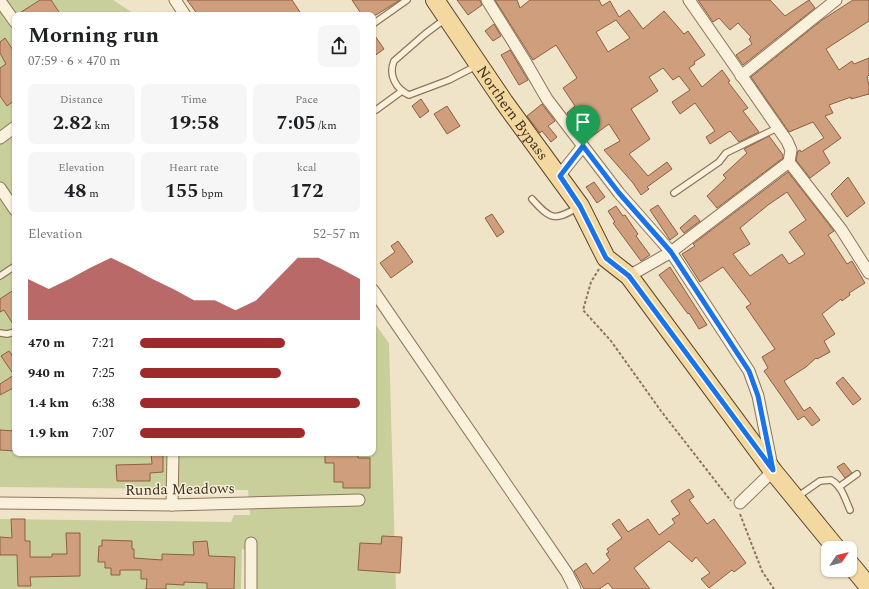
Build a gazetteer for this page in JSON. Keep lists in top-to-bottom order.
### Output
{
  "streets": {
    "main road": ["Northern Bypass"],
    "street": ["Runda Meadows"]
  },
  "north": "top right",
  "page": {
    "heading": ["Morning run", "07:59 · 6 × 470 m"],
    "stats": [
      ["Distance", "2.82 km"],
      ["Time", "19:58"],
      ["Pace", "7:05 /km"],
      ["Elevation", "48 m"],
      ["Heart rate", "155 bpm"],
      ["kcal", "172"]
    ],
    "chart": ["Elevation", "52–57 m"],
    "list": [
      {
        "name": "470 m",
        "note": "7:21"
      },
      {
        "name": "940 m",
        "note": "7:25"
      },
      {
        "name": "1.4 km",
        "note": "6:38"
      },
      {
        "name": "1.9 km",
        "note": "7:07"
      }
    ]
  }
}
